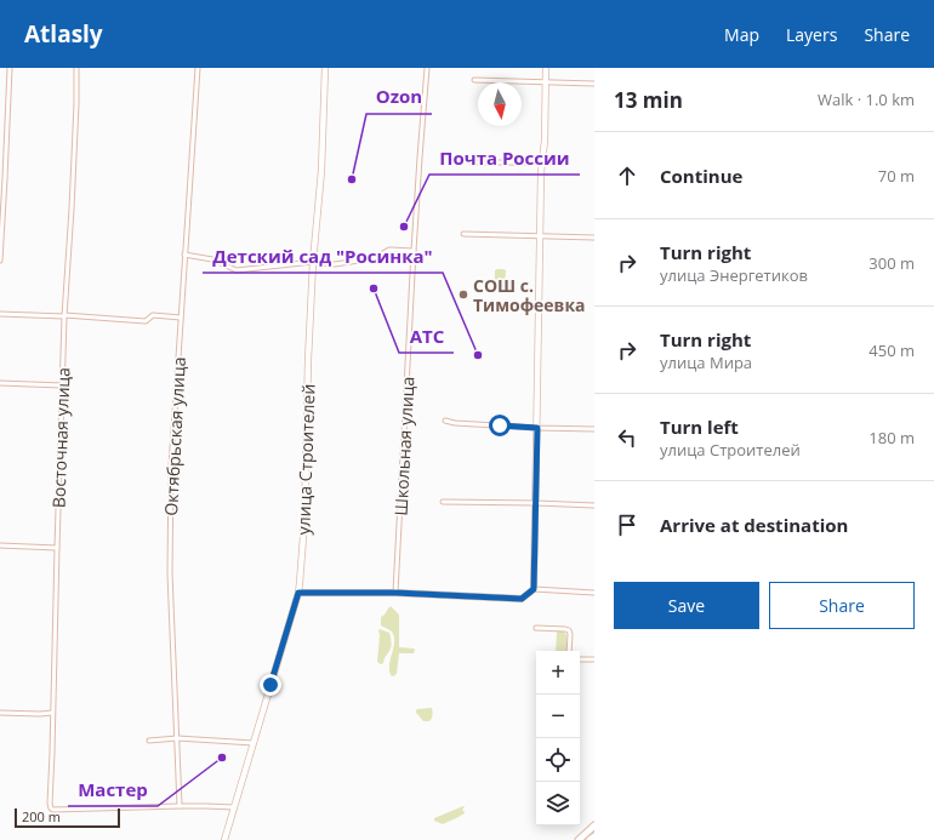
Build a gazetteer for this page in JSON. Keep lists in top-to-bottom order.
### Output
{
  "streets": {
    "main road": ["улица Строителей"],
    "street": ["Октябрьская улица", "Восточная улица", "Школьная улица"]
  },
  "crossings": [
    ["Октябрьская улица", "Восточная улица"]
  ],
  "places": [
    "Ozon",
    "Почта России",
    "АТС",
    "СОШ с. Тимофеевка",
    "Детский сад \"Росинка\"",
    "Мастер"
  ],
  "scale_bar": "200 m",
  "north": "bottom",
  "page": {
    "header": "Atlasly",
    "nav": ["Map", "Layers", "Share"],
    "heading": ["13 min", "Walk · 1.0 km"],
    "list": [
      ["Continue", "70 m"],
      ["Turn right", "улица Энергетиков", "300 m"],
      ["Turn right", "улица Мира", "450 m"],
      ["Turn left", "улица Строителей", "180 m"],
      "Arrive at destination"
    ],
    "buttons": ["Save", "Share"],
    "map_buttons": ["+", "−"],
    "scale": "200 m"
  }
}
